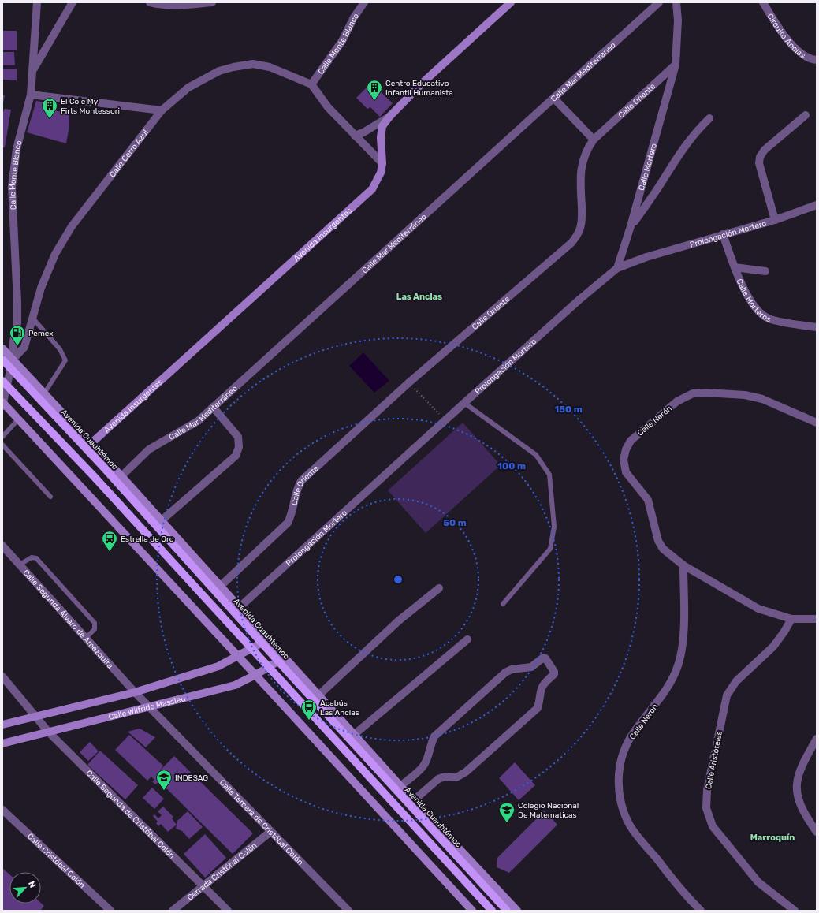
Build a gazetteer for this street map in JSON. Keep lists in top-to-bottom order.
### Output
{
  "streets": {
    "main road": ["Avenida Cuauhtémoc"],
    "street": [
      "Circuito Anclas",
      "Calle Monte Blanco",
      "Calle Mar Mediterráneo",
      "Calle Oriente",
      "Calle Cerro Azul",
      "Calle Mortero",
      "Prolongación Mortero",
      "Avenida Insurgentes",
      "Calle Morteros",
      "Calle Nerón",
      "Calle Segunda Álvaro de Amézquita",
      "Calle Wilfrido Massieu",
      "Calle Aristóteles",
      "Calle Segunda de Cristóbal Colón",
      "Calle Tercera de Cristóbal Colón",
      "Calle Cristóbal Colón",
      "Cerrada Cristóbal Colón"
    ]
  },
  "crossings": [
    ["Calle Monte Blanco", "Calle Cerro Azul"],
    ["Calle Oriente", "Calle Mortero"],
    ["Calle Mortero", "Prolongación Mortero"],
    ["Prolongación Mortero", "Calle Morteros"],
    ["Calle Nerón", "Calle Aristóteles"],
    ["Calle Segunda Álvaro de Amézquita", "Calle Tercera de Cristóbal Colón"],
    ["Calle Wilfrido Massieu", "Calle Segunda de Cristóbal Colón"],
    ["Calle Wilfrido Massieu", "Calle Tercera de Cristóbal Colón"],
    ["Calle Segunda de Cristóbal Colón", "Cerrada Cristóbal Colón"],
    ["Calle Tercera de Cristóbal Colón", "Cerrada Cristóbal Colón"]
  ],
  "districts": ["Las Anclas", "Marroquín"],
  "places": {
    "building": ["Centro Educativo Infantil Humanista", "El Cole My Firts Montessori"],
    "fuel station": ["Pemex"],
    "bus stop": ["Estrella de Oro", "Acabús Las Anclas"],
    "school or university": ["INDESAG", "Colegio Nacional De Matematicas"]
  },
  "north": "top right",
  "rings": ["150 m", "100 m", "50 m"]
}
